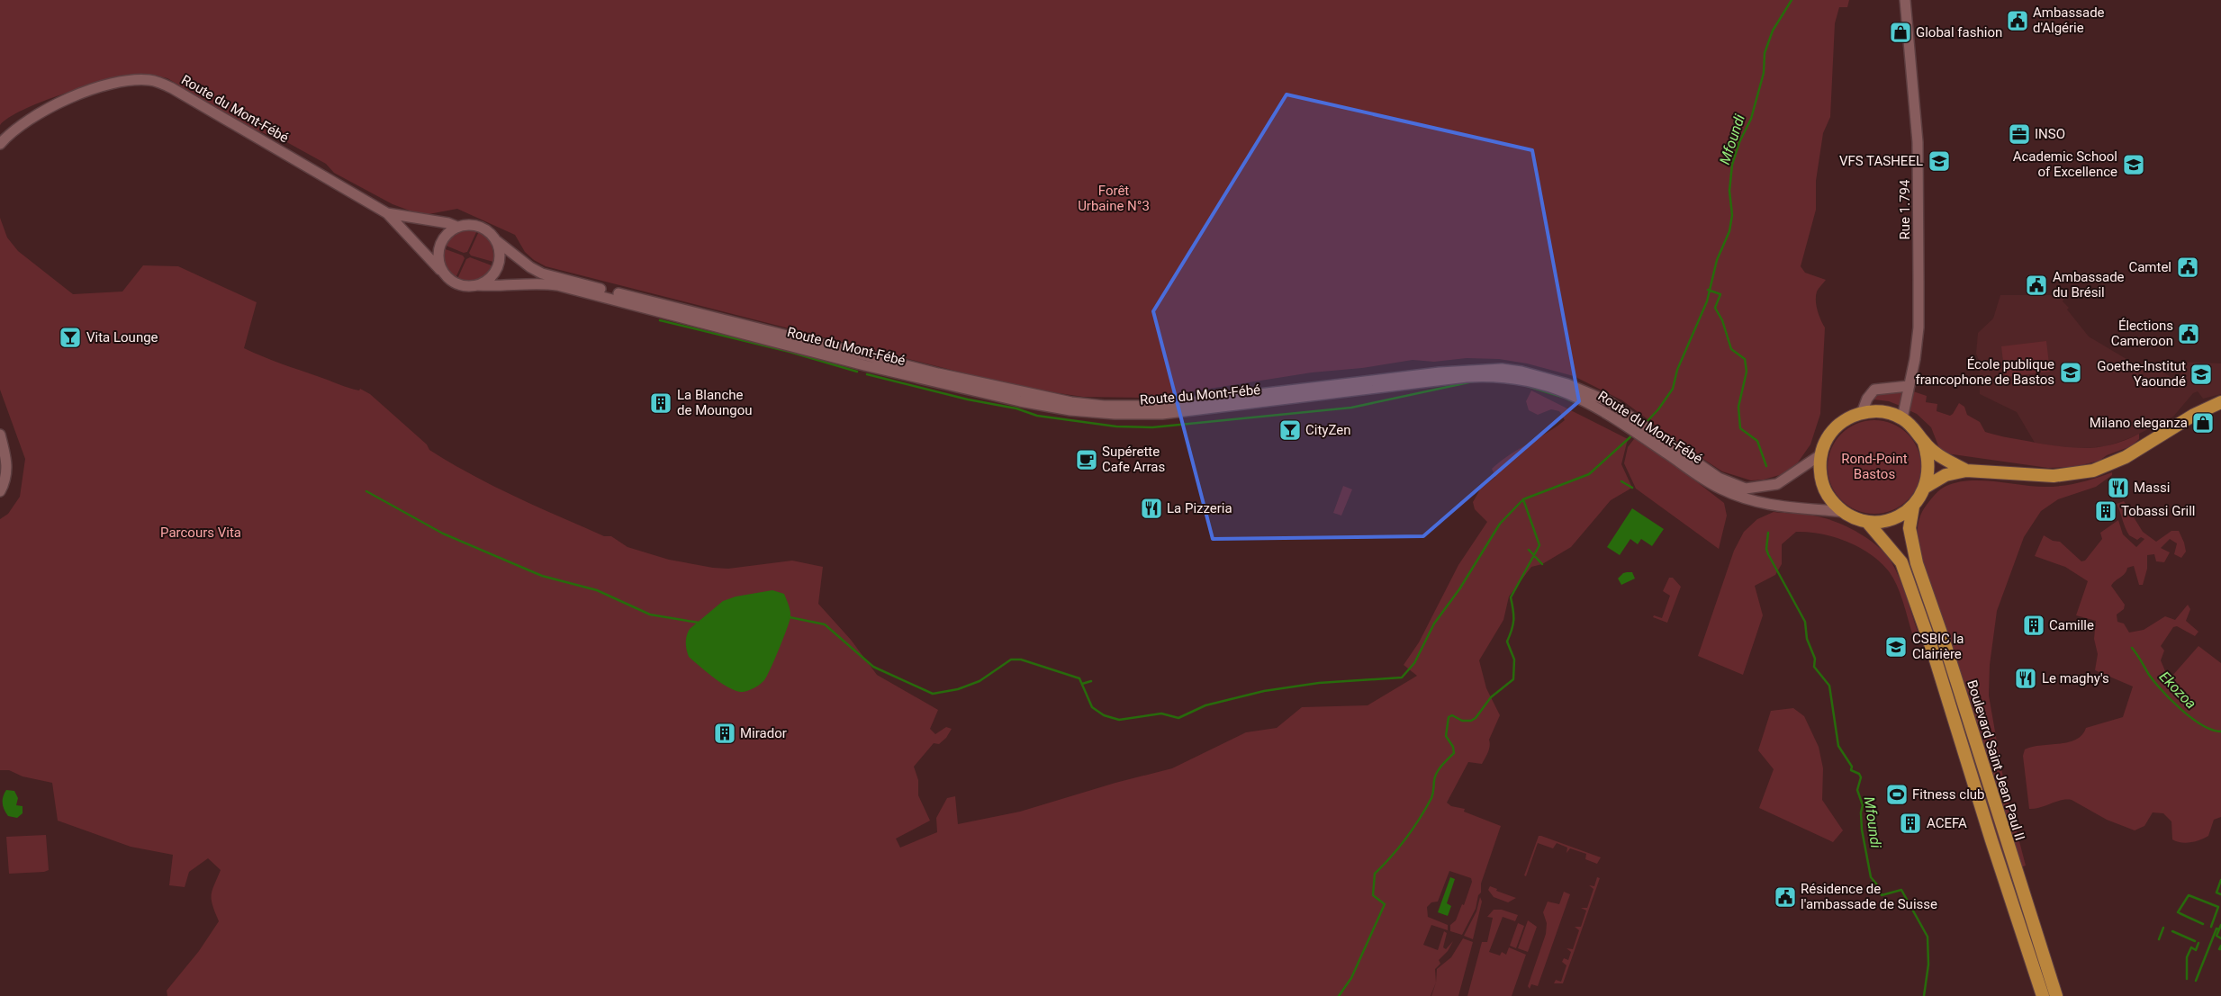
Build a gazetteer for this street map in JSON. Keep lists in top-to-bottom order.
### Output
{
  "streets": {
    "main road": ["Boulevard Saint Jean Paul II"],
    "street": ["Route du Mont-Fébé", "Rue 1.794"]
  },
  "crossings": [
    ["Route du Mont-Fébé", "Rue 1.794"],
    ["Route du Mont-Fébé", "Boulevard Saint Jean Paul II"],
    ["Rue 1.794", "Boulevard Saint Jean Paul II"]
  ],
  "water": ["Mfoundi", "Ekozoa"],
  "parks": ["Forêt Urbaine N°3", "Rond-Point Bastos", "Parcours Vita"],
  "places": {
    "public building": [
      "Ambassade d'Algérie",
      "Camtel",
      "Ambassade du Brésil",
      "Élections Cameroon",
      "Résidence de l'ambassade de Suisse"
    ],
    "shop": ["Global fashion", "Milano eleganza"],
    "office": ["INSO"],
    "school or university": [
      "VFS TASHEEL",
      "Academic School of Excellence",
      "École publique francophone de Bastos",
      "Goethe-Institut Yaoundé",
      "CSBIC la Clairière"
    ],
    "bar": ["Vita Lounge", "CityZen"],
    "building": [
      "La Blanche de Moungou",
      "Tobassi Grill",
      "Camille",
      "Mirador",
      "ACEFA"
    ],
    "cafe": ["Supérette Cafe Arras"],
    "restaurant": ["Massi", "La Pizzeria", "Le maghy's"],
    "sports": ["Fitness club"]
  }
}
